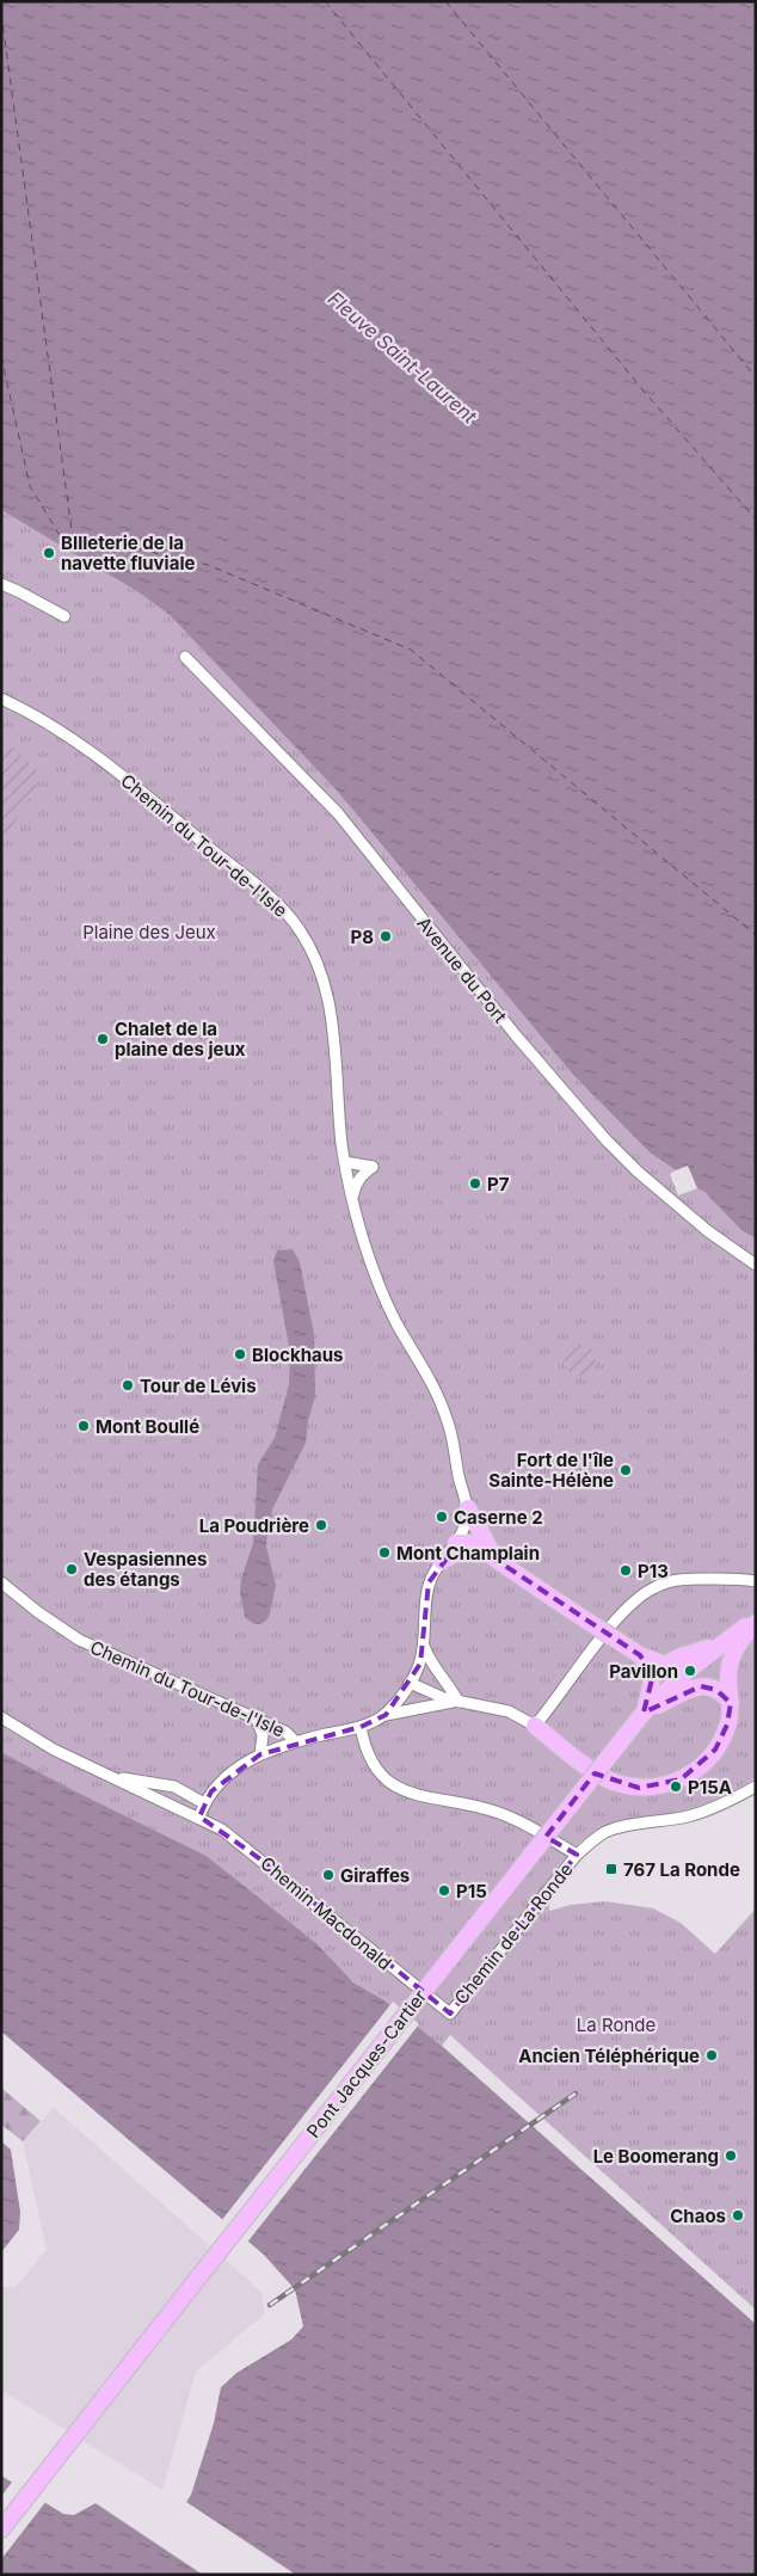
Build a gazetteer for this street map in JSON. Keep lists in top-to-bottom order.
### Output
{
  "streets": {
    "main road": ["Pont Jacques-Cartier"],
    "street": [
      "Chemin du Tour-de-l'Isle",
      "Avenue du Port",
      "Chemin Macdonald",
      "Chemin de La Ronde"
    ]
  },
  "crossings": [
    ["Chemin du Tour-de-l'Isle", "Chemin de La Ronde"],
    ["Chemin Macdonald", "Chemin de La Ronde"]
  ],
  "water": ["Fleuve Saint-Laurent"],
  "parks": ["Plaine des Jeux", "La Ronde"],
  "places": {
    "other": [
      "BIlleterie de la navette fluviale",
      "P8",
      "Chalet de la plaine des jeux",
      "P7",
      "Blockhaus",
      "Tour de Lévis",
      "Mont Boullé",
      "Fort de l'île Sainte-Hélène",
      "Caserne 2",
      "La Poudrière",
      "Mont Champlain",
      "Vespasiennes des étangs",
      "P13",
      "Pavillon",
      "P15A",
      "Giraffes",
      "P15",
      "Ancien Téléphérique",
      "Le Boomerang",
      "Chaos"
    ],
    "transit": ["767 La Ronde"]
  }
}
